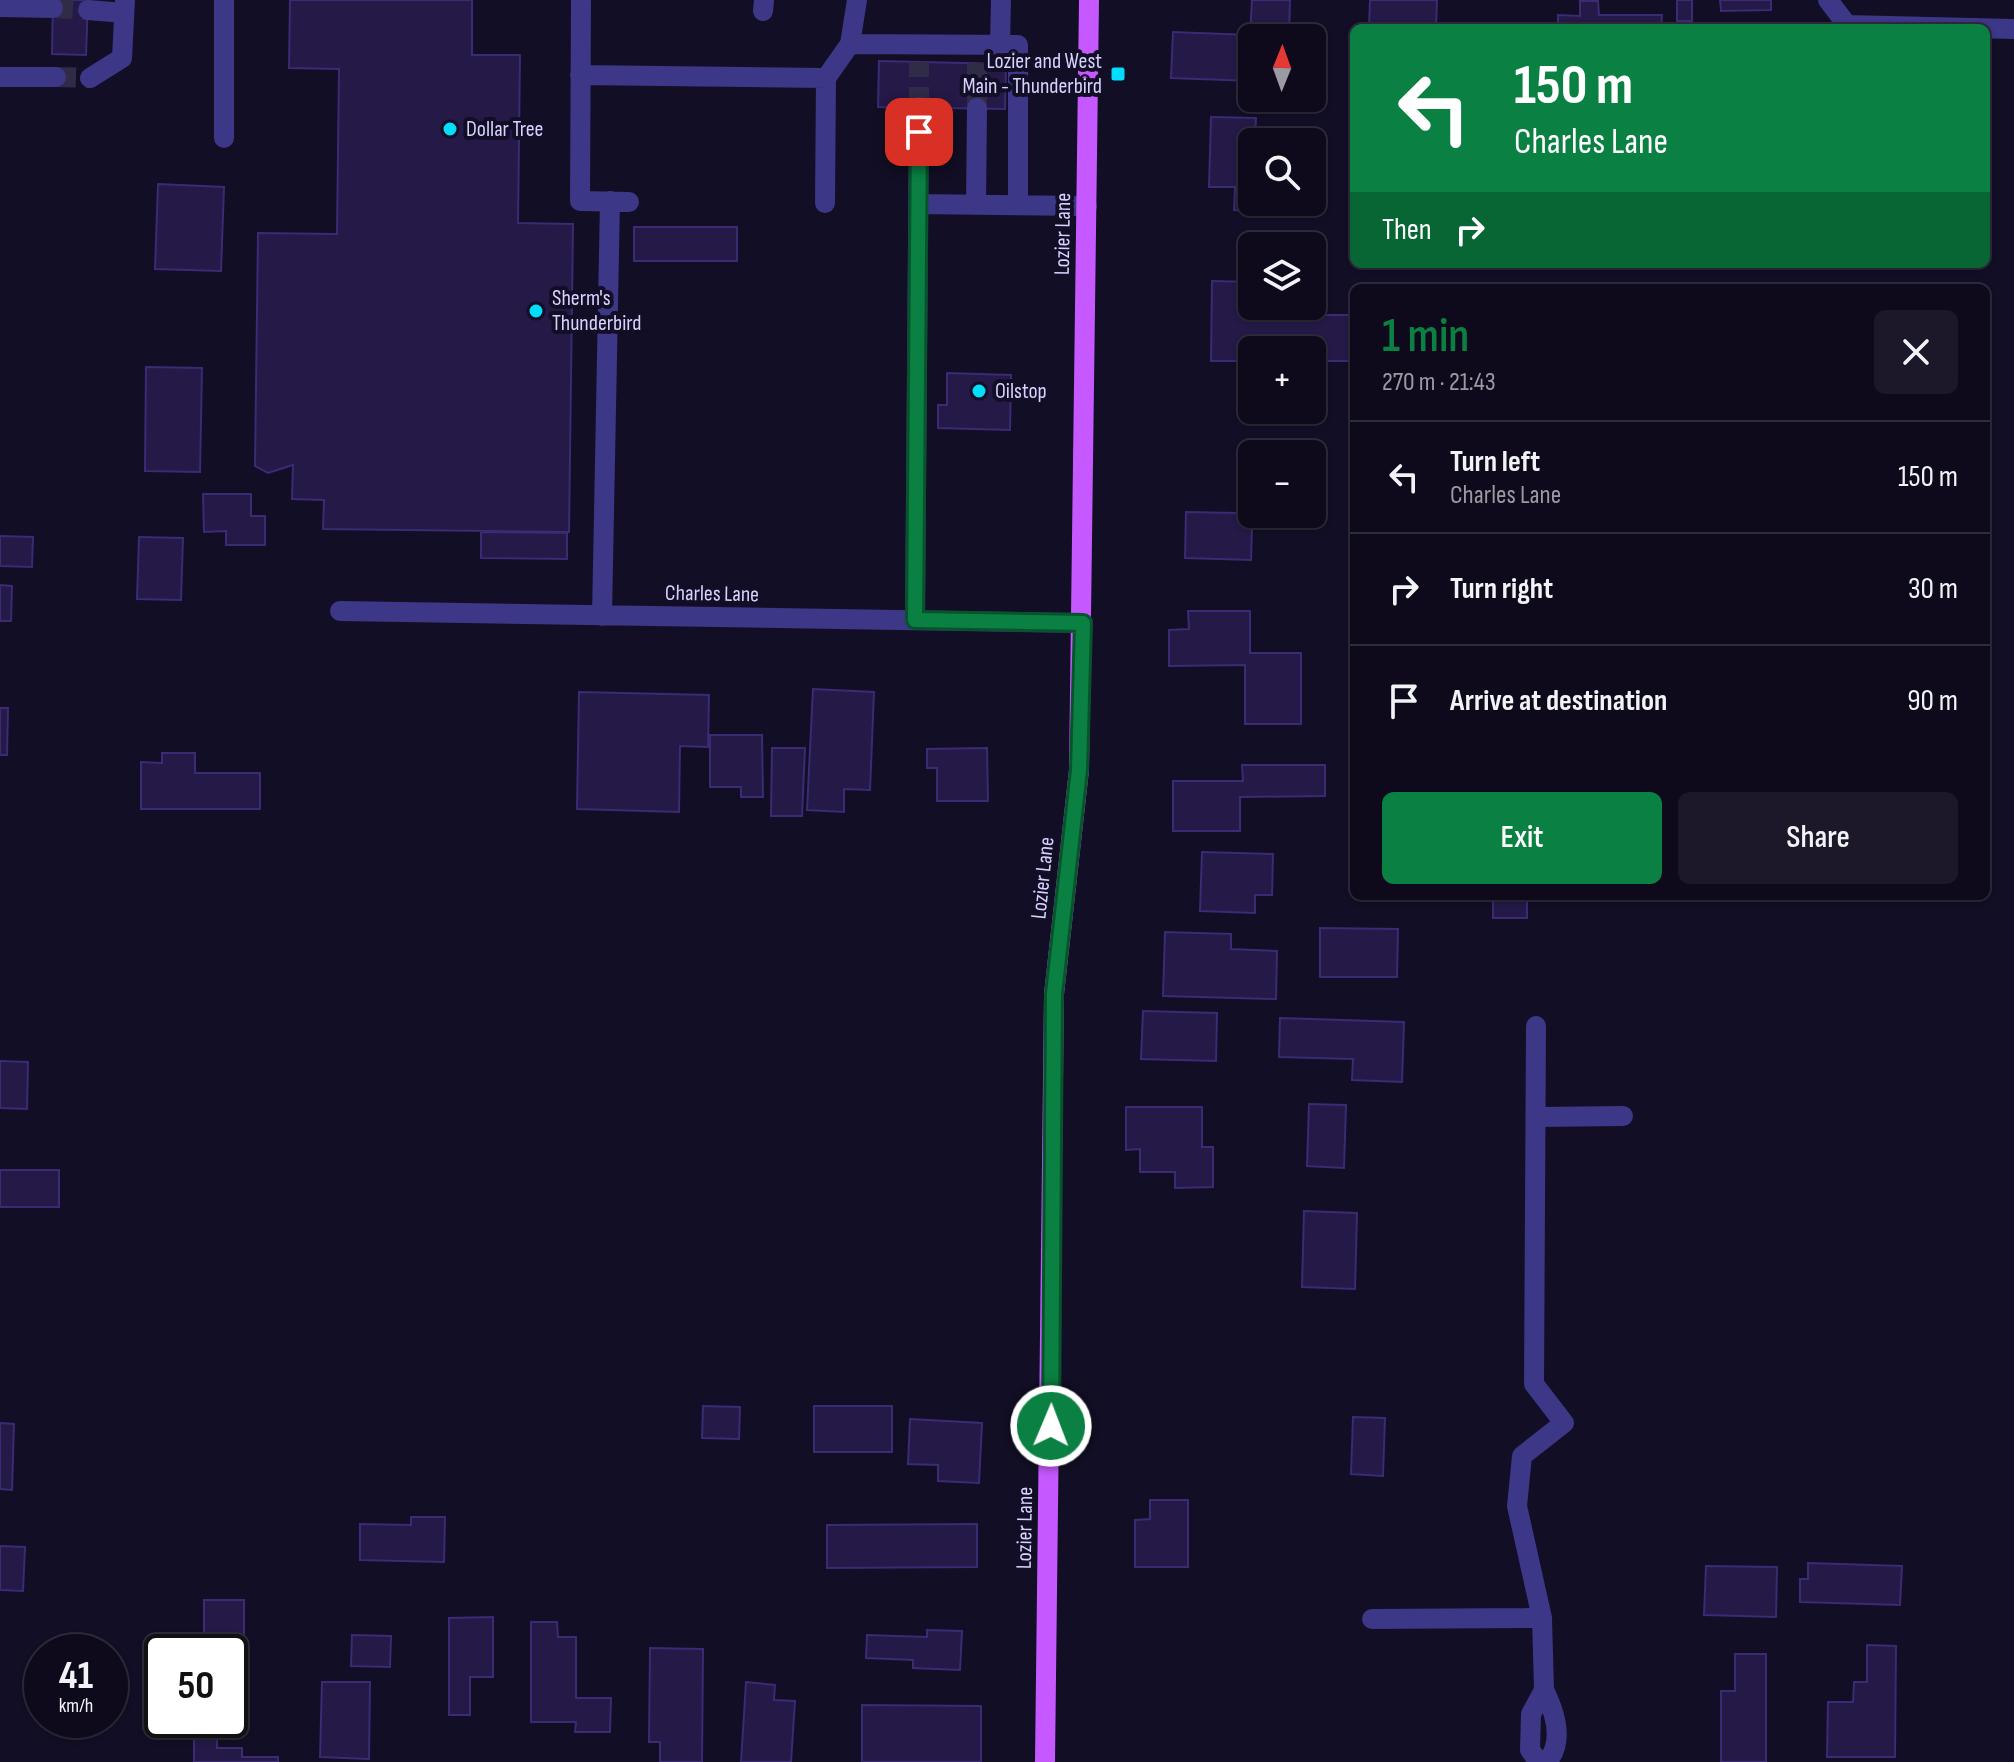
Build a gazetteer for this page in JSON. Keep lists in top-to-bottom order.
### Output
{
  "streets": {
    "main road": ["Lozier Lane"],
    "street": ["Charles Lane"]
  },
  "crossings": [
    ["Lozier Lane", "Charles Lane"]
  ],
  "places": {
    "transit": ["Lozier and West Main - Thunderbird"],
    "other": ["Dollar Tree", "Sherm's Thunderbird", "Oilstop"]
  },
  "north": "top",
  "page": {
    "map_buttons": ["+", "−"],
    "turn": ["150 m", "Charles Lane"],
    "then": "Then",
    "heading": ["1 min", "270 m · 21:43"],
    "list": [
      {
        "name": "Turn left",
        "note": "Charles Lane",
        "value": "150 m"
      },
      {
        "name": "Turn right",
        "value": "30 m"
      },
      {
        "name": "Arrive at destination",
        "value": "90 m"
      }
    ],
    "buttons": ["Exit", "Share"],
    "speed": "41 km/h",
    "limit": "50"
  }
}
